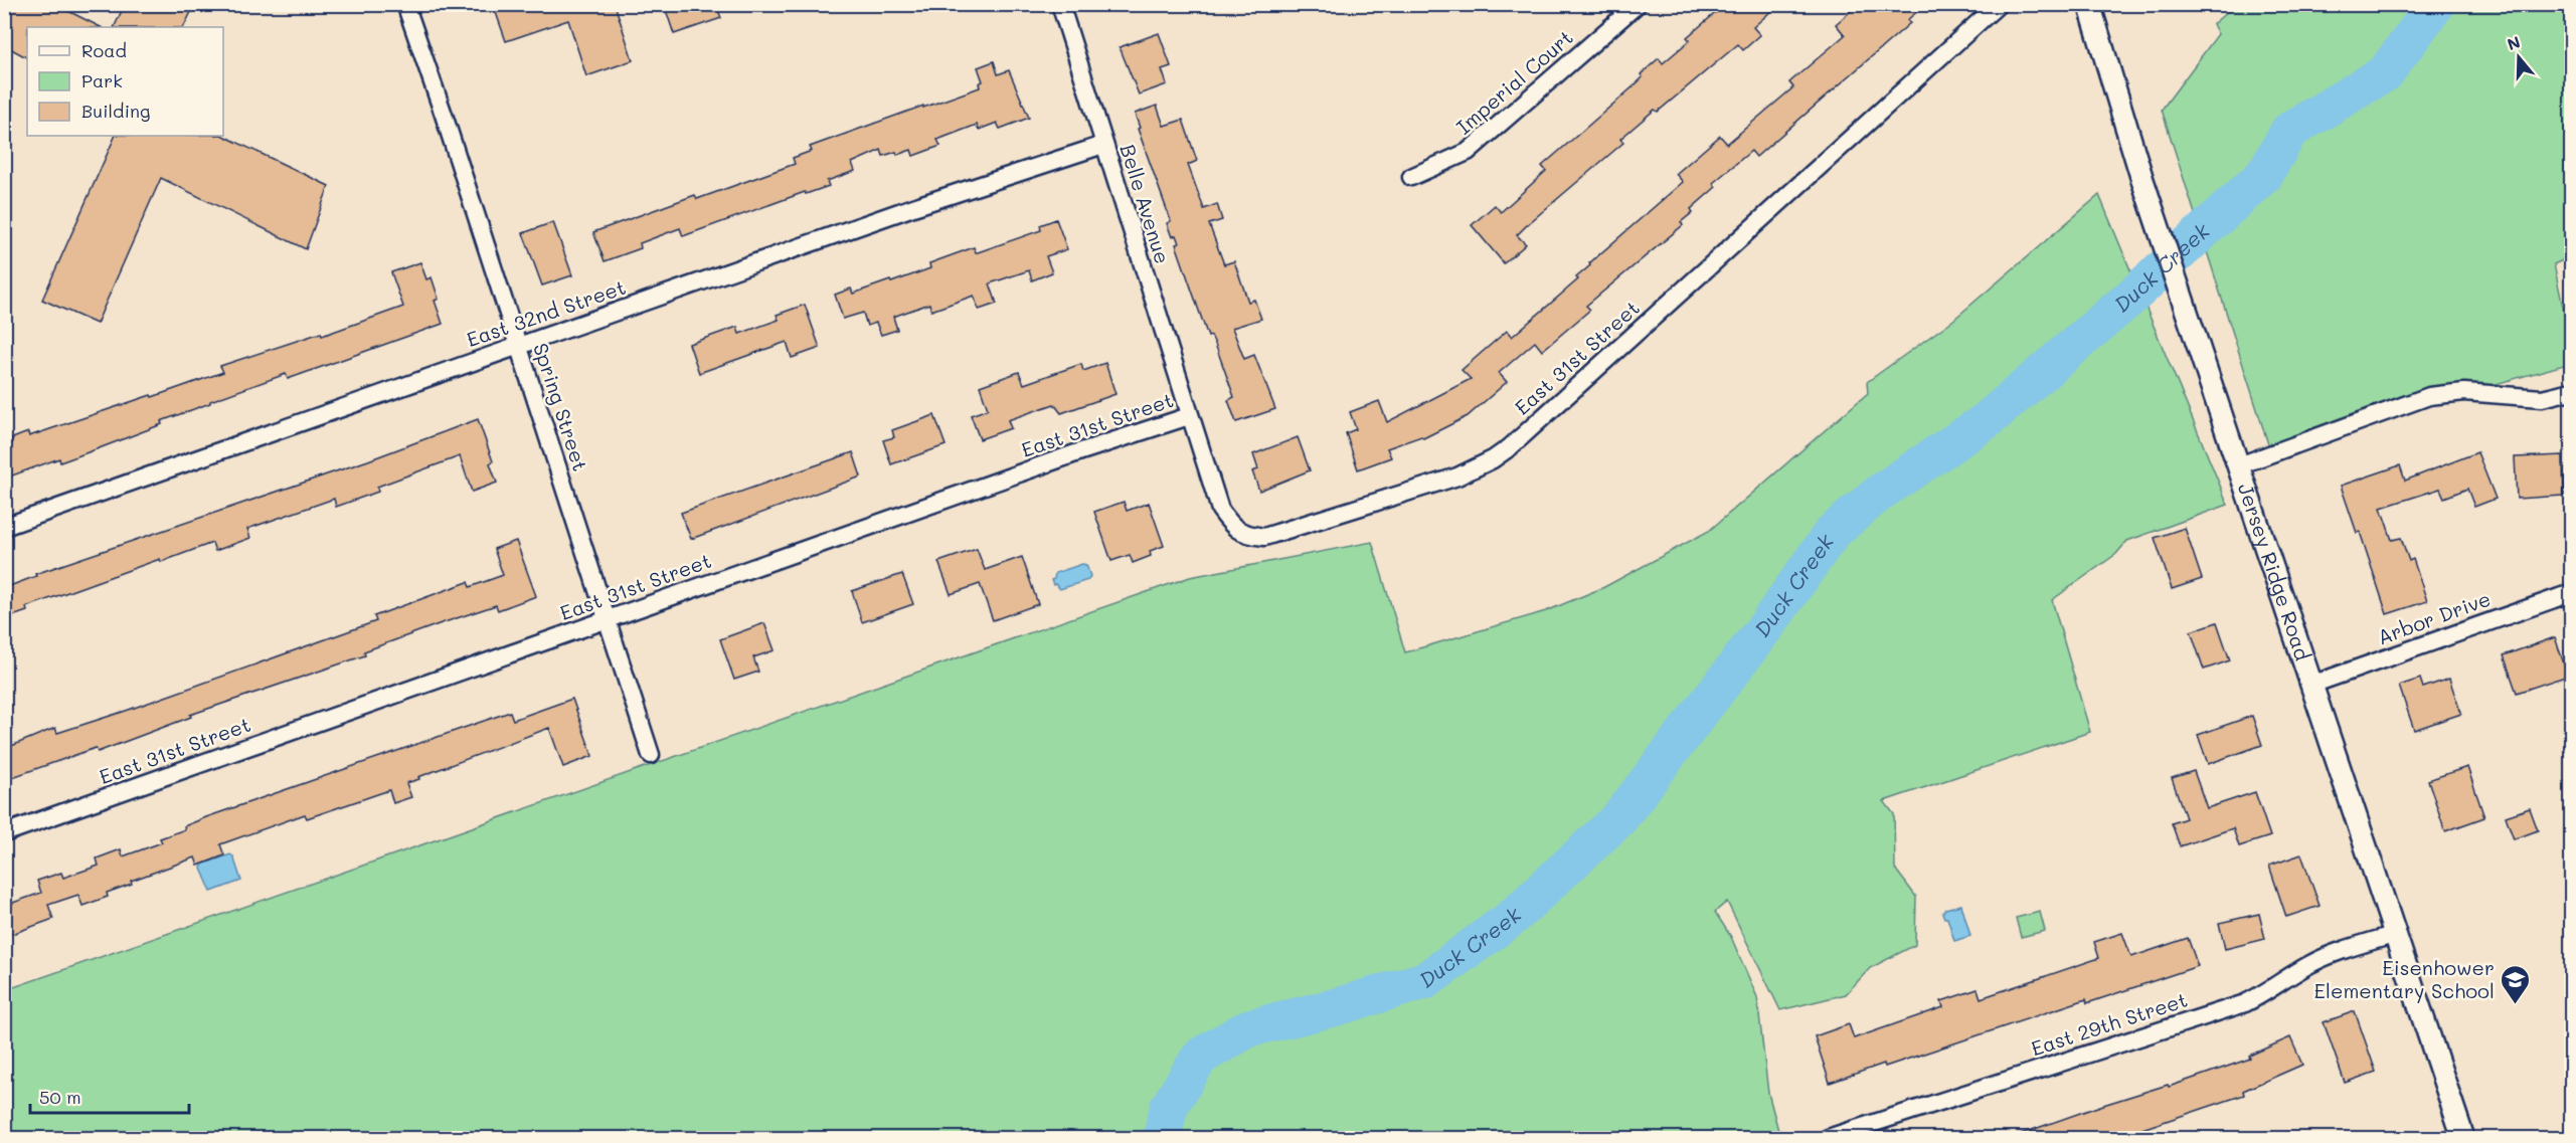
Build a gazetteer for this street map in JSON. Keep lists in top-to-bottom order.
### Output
{
  "streets": {
    "street": [
      "Imperial Court",
      "Belle Avenue",
      "East 32nd Street",
      "East 31st Street",
      "Spring Street",
      "Jersey Ridge Road",
      "Arbor Drive",
      "East 29th Street"
    ]
  },
  "crossings": [
    ["Belle Avenue", "East 32nd Street"],
    ["Belle Avenue", "East 31st Street"],
    ["East 32nd Street", "Spring Street"],
    ["East 31st Street", "Spring Street"],
    ["Jersey Ridge Road", "Arbor Drive"],
    ["Jersey Ridge Road", "East 29th Street"]
  ],
  "water": ["Duck Creek"],
  "places": {
    "school or university": ["Eisenhower Elementary School"]
  },
  "legend": ["Road", "Park", "Building"],
  "scale_bar": "50 m",
  "north": "top"
}
